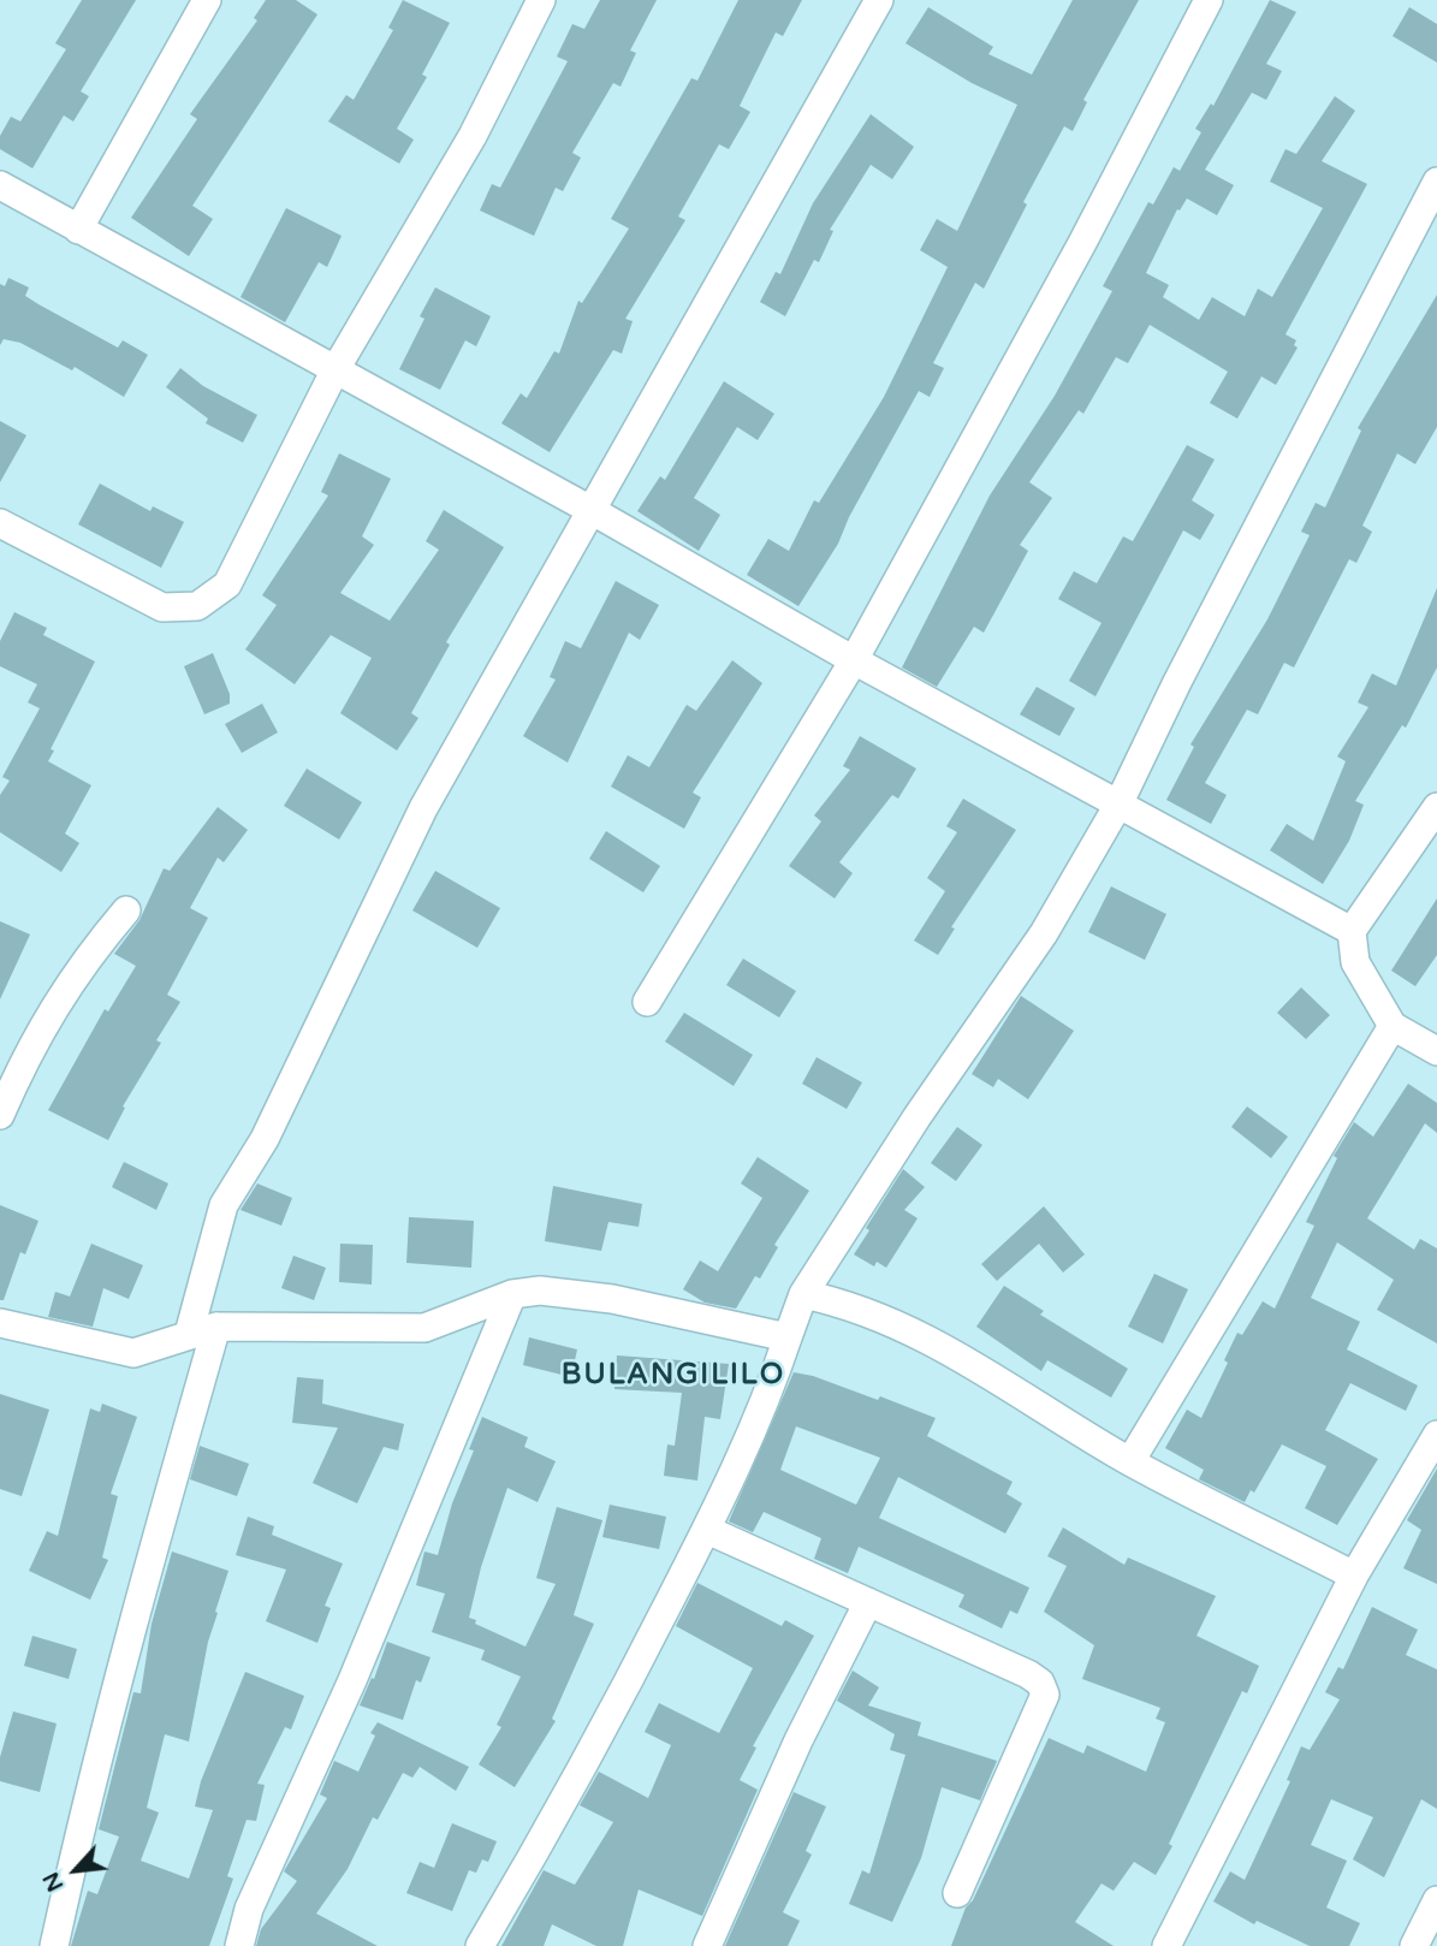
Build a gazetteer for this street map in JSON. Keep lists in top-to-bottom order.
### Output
{
  "districts": ["BULANGILILO"],
  "north": "bottom left"
}
